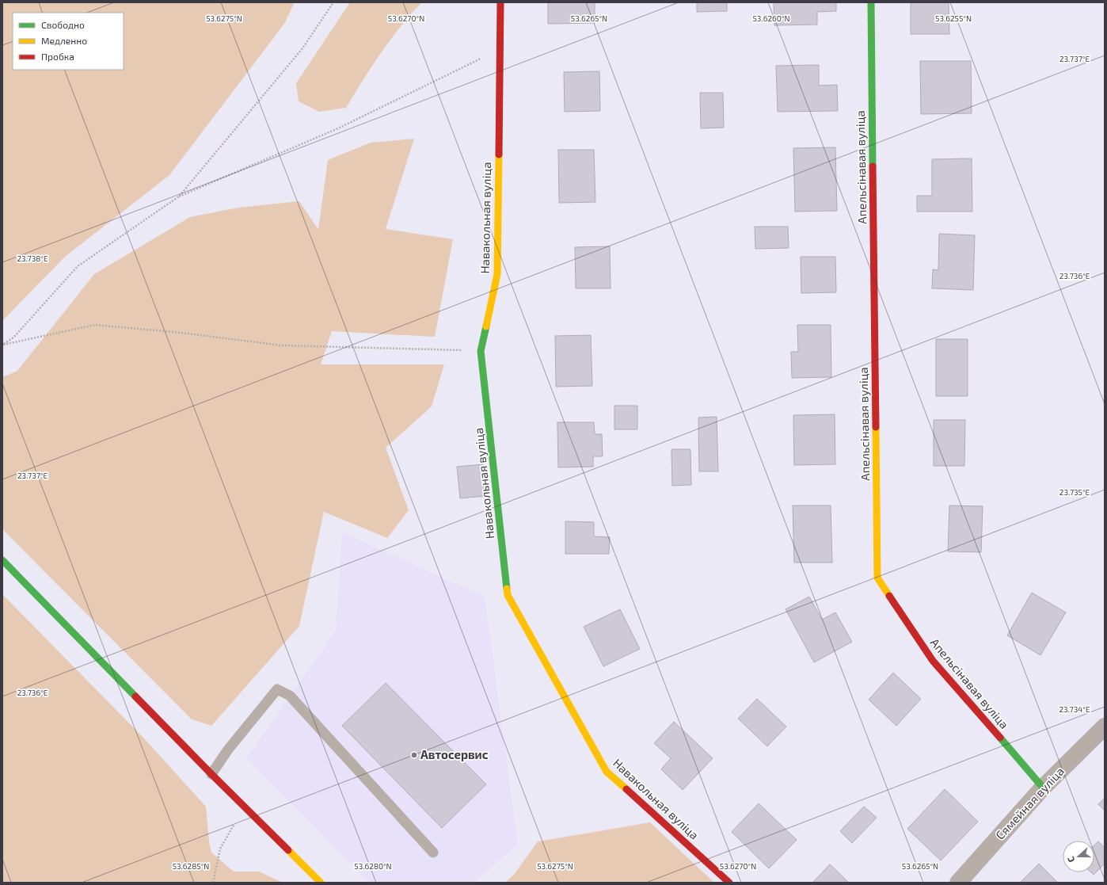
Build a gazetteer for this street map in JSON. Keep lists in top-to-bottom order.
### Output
{
  "streets": {
    "street": ["Апельсінавая вуліца", "Навакольная вуліца", "Сямейная вуліца"]
  },
  "crossings": [
    ["Апельсінавая вуліца", "Сямейная вуліца"]
  ],
  "places": ["Автосервис"],
  "legend": ["Свободно", "Медленно", "Пробка"],
  "north": "left",
  "coordinates": [
    "53.6275°N",
    "53.6270°N",
    "53.6265°N",
    "53.6260°N",
    "53.6255°N",
    "23.737°E",
    "23.738°E",
    "23.736°E",
    "23.735°E",
    "23.734°E",
    "53.6285°N",
    "53.6280°N"
  ]
}
